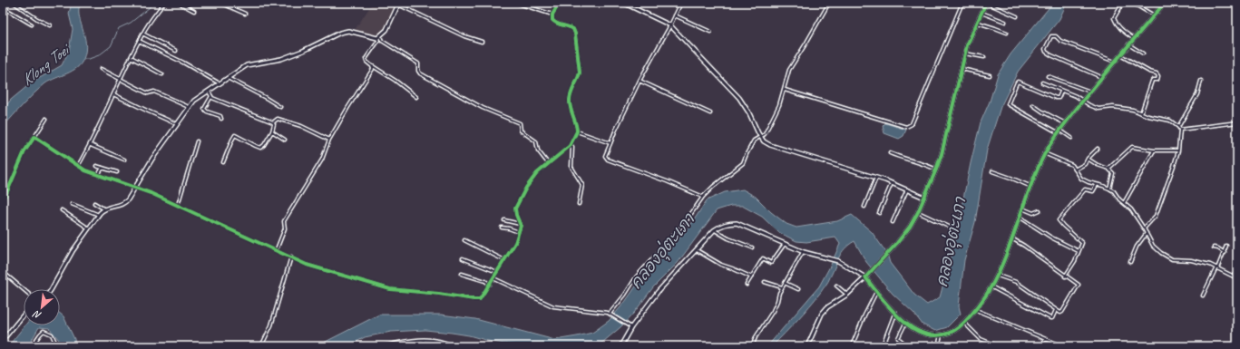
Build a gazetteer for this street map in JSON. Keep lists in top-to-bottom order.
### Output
{
  "water": ["Klong Toei", "คลองอุ่ตะเภา"],
  "north": "bottom left"
}
